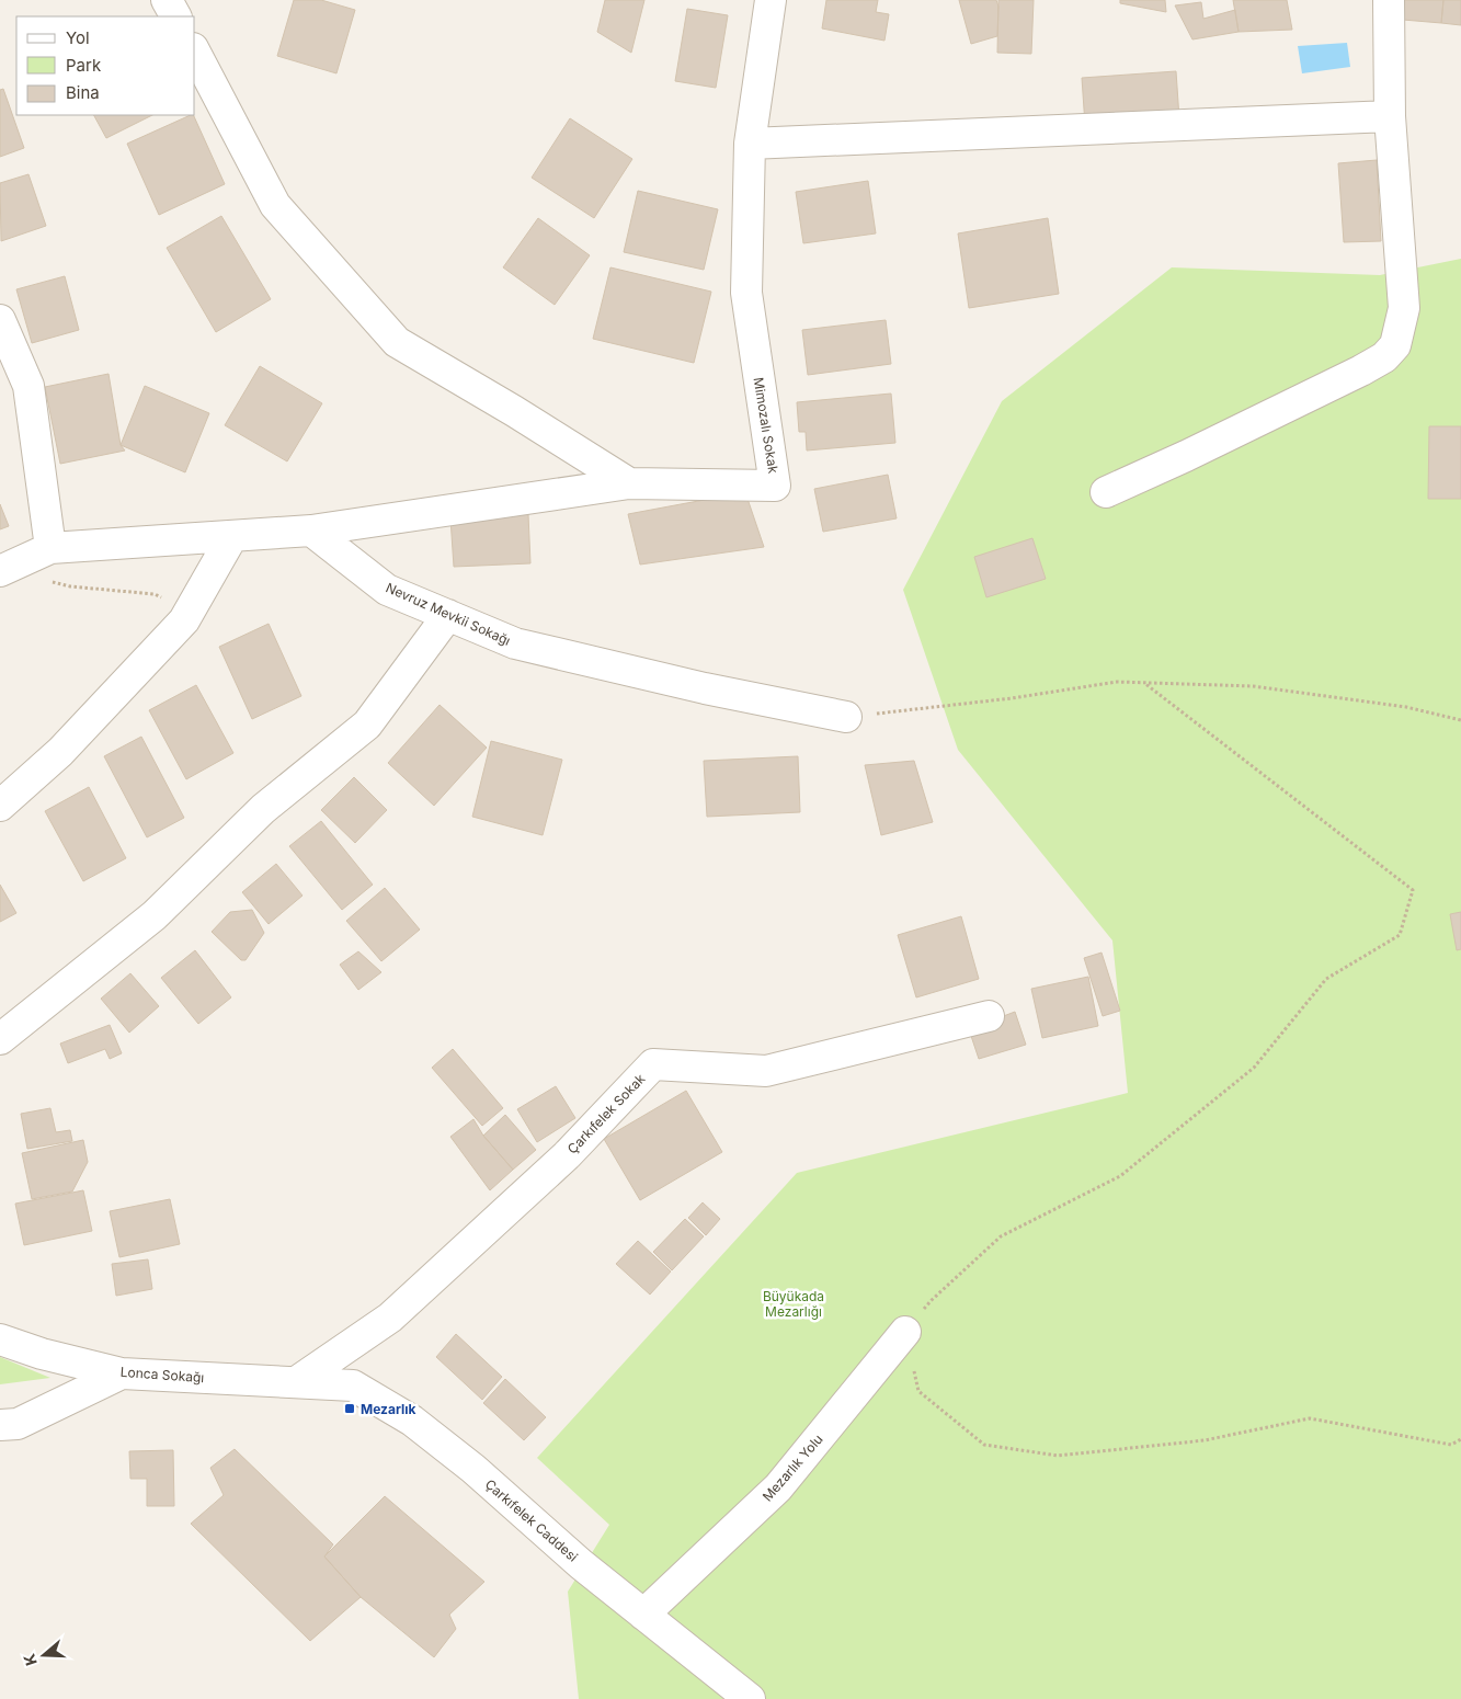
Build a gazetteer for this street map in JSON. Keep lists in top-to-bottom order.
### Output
{
  "streets": {
    "street": [
      "Mimozalı Sokak",
      "Nevruz Mevkii Sokağı",
      "Çarkıfelek Sokak",
      "Lonca Sokağı",
      "Mezarlık Yolu",
      "Çarkıfelek Caddesi"
    ]
  },
  "crossings": [
    ["Mimozalı Sokak", "Nevruz Mevkii Sokağı"],
    ["Çarkıfelek Sokak", "Lonca Sokağı"],
    ["Çarkıfelek Sokak", "Çarkıfelek Caddesi"],
    ["Lonca Sokağı", "Çarkıfelek Caddesi"],
    ["Mezarlık Yolu", "Çarkıfelek Caddesi"]
  ],
  "parks": ["Büyükada Mezarlığı"],
  "places": {
    "transit": ["Mezarlık"]
  },
  "legend": ["Yol", "Park", "Bina"],
  "north": "left"
}
